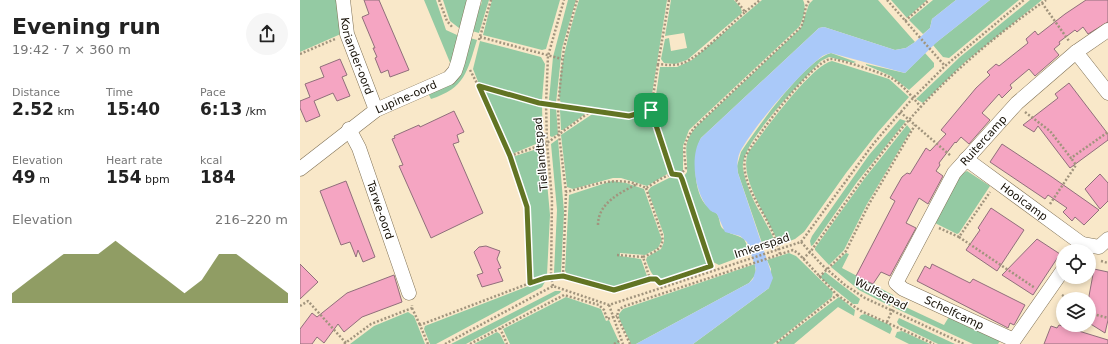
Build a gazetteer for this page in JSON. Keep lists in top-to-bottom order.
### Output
{
  "streets": {
    "street": [
      "Koriander-oord",
      "Lupine-oord",
      "Ruitercamp",
      "Hooicamp",
      "Tarwe-oord",
      "Schelfcamp"
    ],
    "path": ["Tiellandtspad", "Imkerspad", "Wulfsepad"]
  },
  "crossings": [
    ["Koriander-oord", "Lupine-oord"],
    ["Lupine-oord", "Tarwe-oord"],
    ["Ruitercamp", "Hooicamp"],
    ["Ruitercamp", "Schelfcamp"],
    ["Imkerspad", "Wulfsepad"]
  ],
  "page": {
    "heading": ["Evening run", "19:42 · 7 × 360 m"],
    "stats": [
      ["Distance", "2.52 km"],
      ["Time", "15:40"],
      ["Pace", "6:13 /km"],
      ["Elevation", "49 m"],
      ["Heart rate", "154 bpm"],
      ["kcal", "184"]
    ],
    "chart": ["Elevation", "216–220 m"]
  }
}
